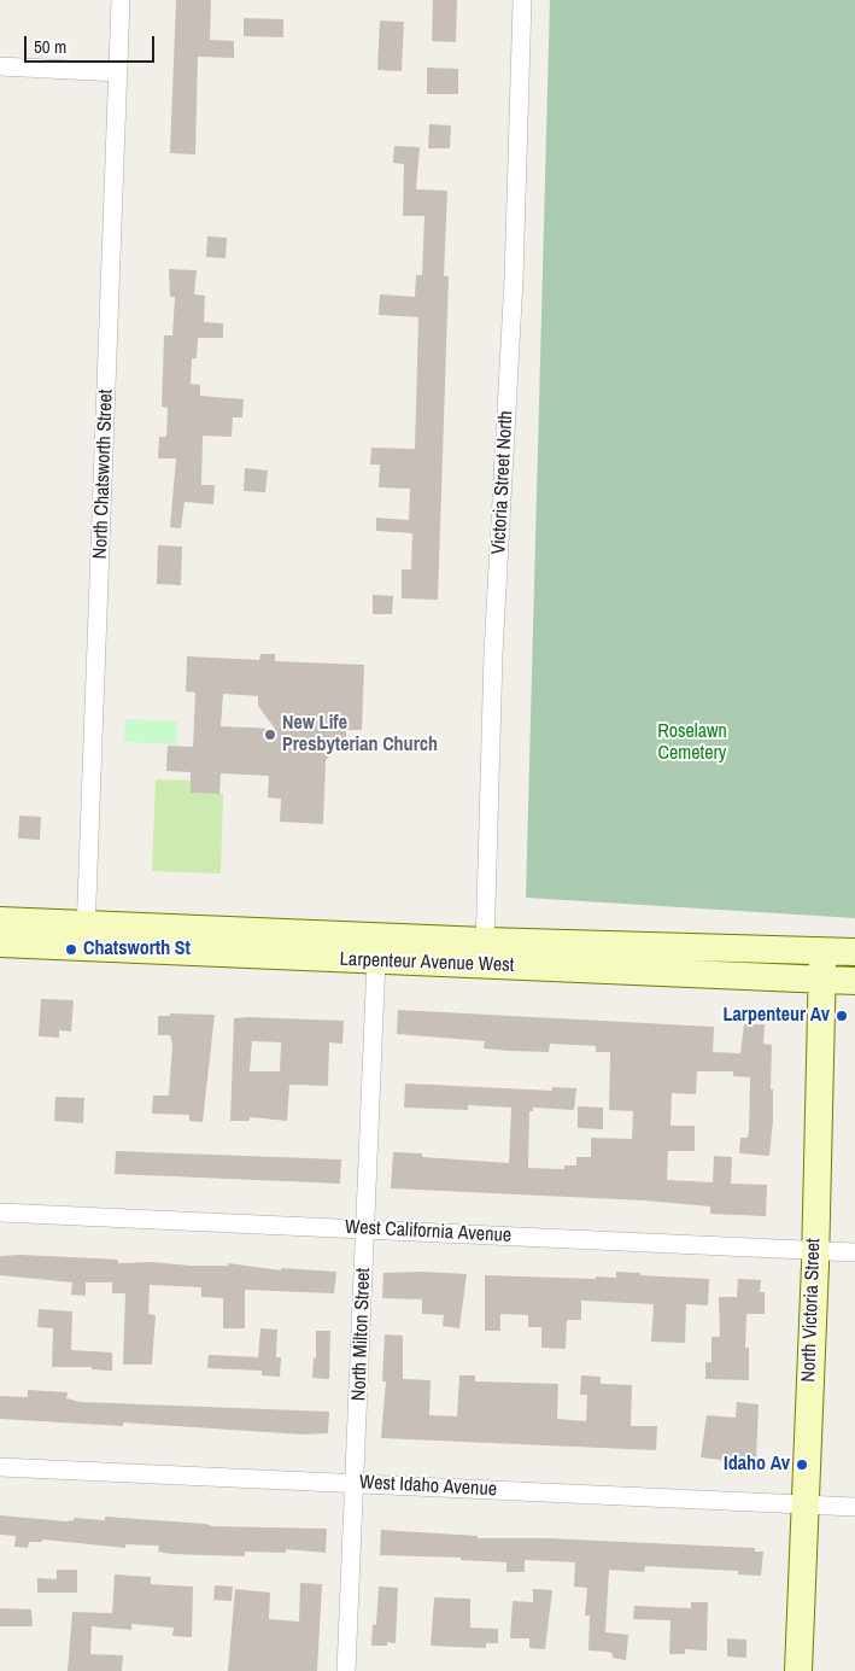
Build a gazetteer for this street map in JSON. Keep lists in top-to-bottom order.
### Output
{
  "streets": {
    "main road": ["Larpenteur Avenue West", "North Victoria Street"],
    "street": [
      "North Chatsworth Street",
      "Victoria Street North",
      "West California Avenue",
      "North Milton Street",
      "West Idaho Avenue"
    ]
  },
  "crossings": [
    ["North Chatsworth Street", "Larpenteur Avenue West"],
    ["Victoria Street North", "Larpenteur Avenue West"],
    ["Larpenteur Avenue West", "North Victoria Street"],
    ["Larpenteur Avenue West", "North Milton Street"],
    ["West California Avenue", "North Victoria Street"],
    ["West California Avenue", "North Milton Street"],
    ["North Victoria Street", "West Idaho Avenue"],
    ["North Milton Street", "West Idaho Avenue"]
  ],
  "parks": ["Roselawn Cemetery"],
  "places": [
    "New Life Presbyterian Church",
    "Chatsworth St",
    "Larpenteur Av",
    "Idaho Av"
  ],
  "scale_bar": "50 m"
}
